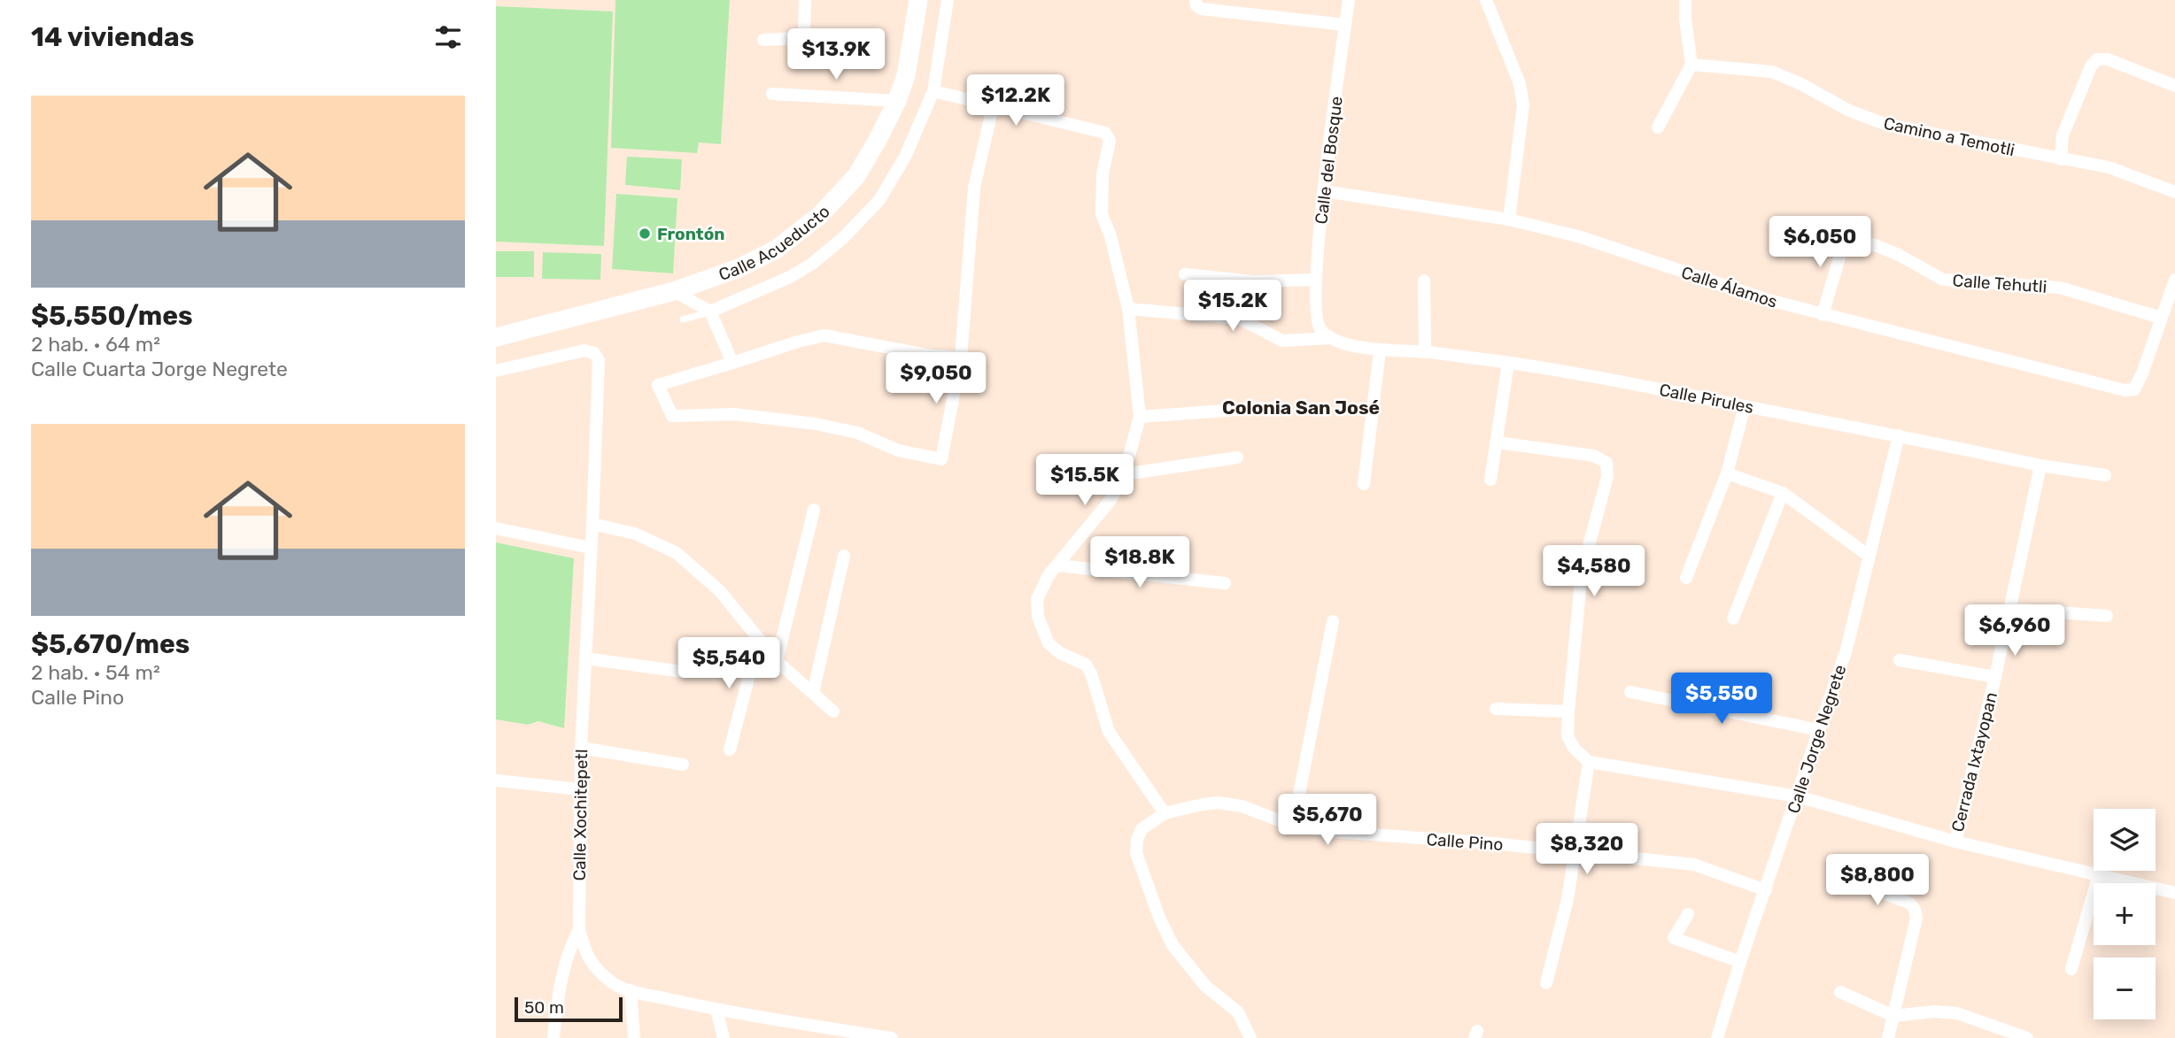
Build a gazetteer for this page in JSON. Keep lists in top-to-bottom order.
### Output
{
  "streets": {
    "street": [
      "Camino a Temotli",
      "Calle del Bosque",
      "Calle Acueducto",
      "Calle Tehutli",
      "Calle Álamos",
      "Calle Pirules",
      "Calle Jorge Negrete",
      "Cerrada Ixtayopan",
      "Calle Xochitepetl",
      "Calle Pino"
    ]
  },
  "crossings": [
    ["Calle del Bosque", "Calle Álamos"],
    ["Calle del Bosque", "Calle Pirules"],
    ["Calle Tehutli", "Calle Álamos"],
    ["Calle Pirules", "Calle Jorge Negrete"],
    ["Calle Pirules", "Cerrada Ixtayopan"],
    ["Calle Jorge Negrete", "Calle Pino"]
  ],
  "districts": ["Colonia San José"],
  "places": ["Frontón"],
  "scale_bar": "50 m",
  "page": {
    "heading": "14 viviendas",
    "price": [
      "$13.9K",
      "$12.2K",
      "$6,050",
      "$15.2K",
      "$9,050",
      "$15.5K",
      "$18.8K",
      "$4,580",
      "$6,960",
      "$5,540",
      "$5,550",
      "$5,670",
      "$8,320",
      "$8,800"
    ],
    "list": [
      {
        "name": "$5,550/mes",
        "note": "2 hab. · 64 m² · Calle Cuarta Jorge Negrete"
      },
      {
        "name": "$5,670/mes",
        "note": "2 hab. · 54 m² · Calle Pino"
      }
    ],
    "map_buttons": ["+", "−"],
    "scale": "50 m"
  }
}
